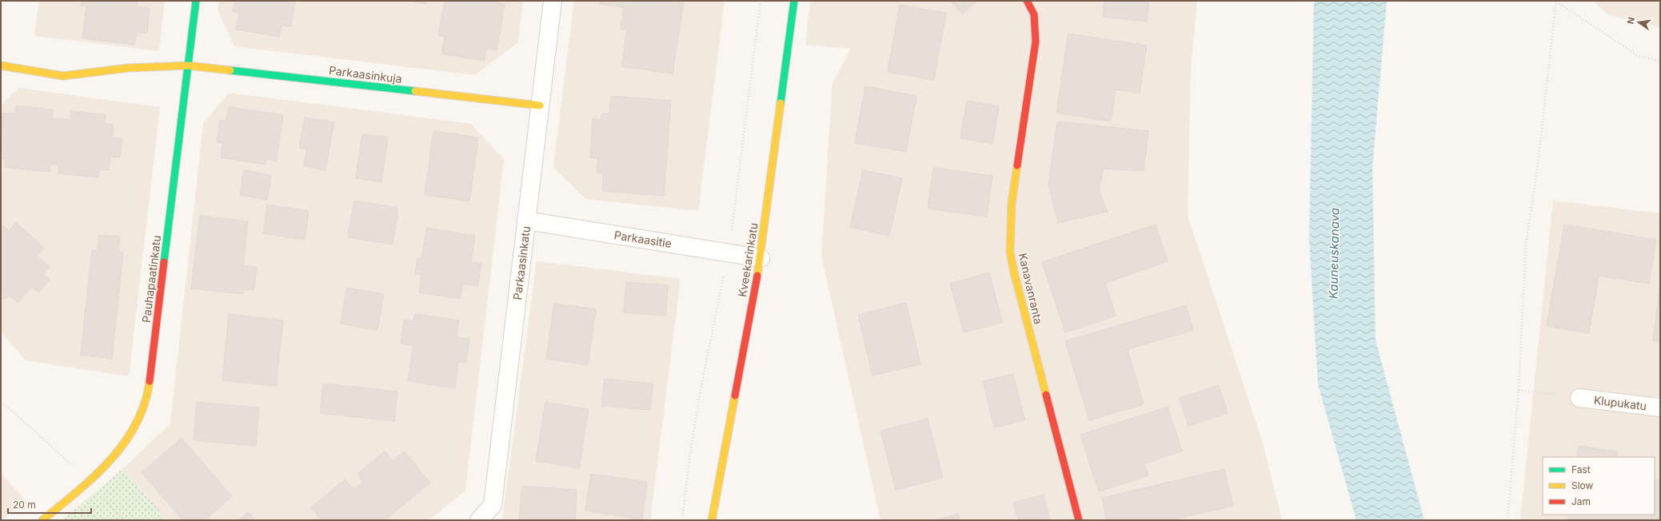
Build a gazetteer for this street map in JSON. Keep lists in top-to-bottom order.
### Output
{
  "streets": {
    "street": [
      "Parkaasinkuja",
      "Parkaasitie",
      "Kveekarinkatu",
      "Parkaasinkatu",
      "Pauhapaatinkatu",
      "Kanavanranta",
      "Klupukatu"
    ]
  },
  "crossings": [
    ["Parkaasinkuja", "Parkaasinkatu"],
    ["Parkaasinkuja", "Pauhapaatinkatu"],
    ["Parkaasitie", "Kveekarinkatu"],
    ["Parkaasitie", "Parkaasinkatu"]
  ],
  "water": ["Kauneuskanava"],
  "legend": ["Fast", "Slow", "Jam"],
  "scale_bar": "20 m",
  "north": "left"
}
